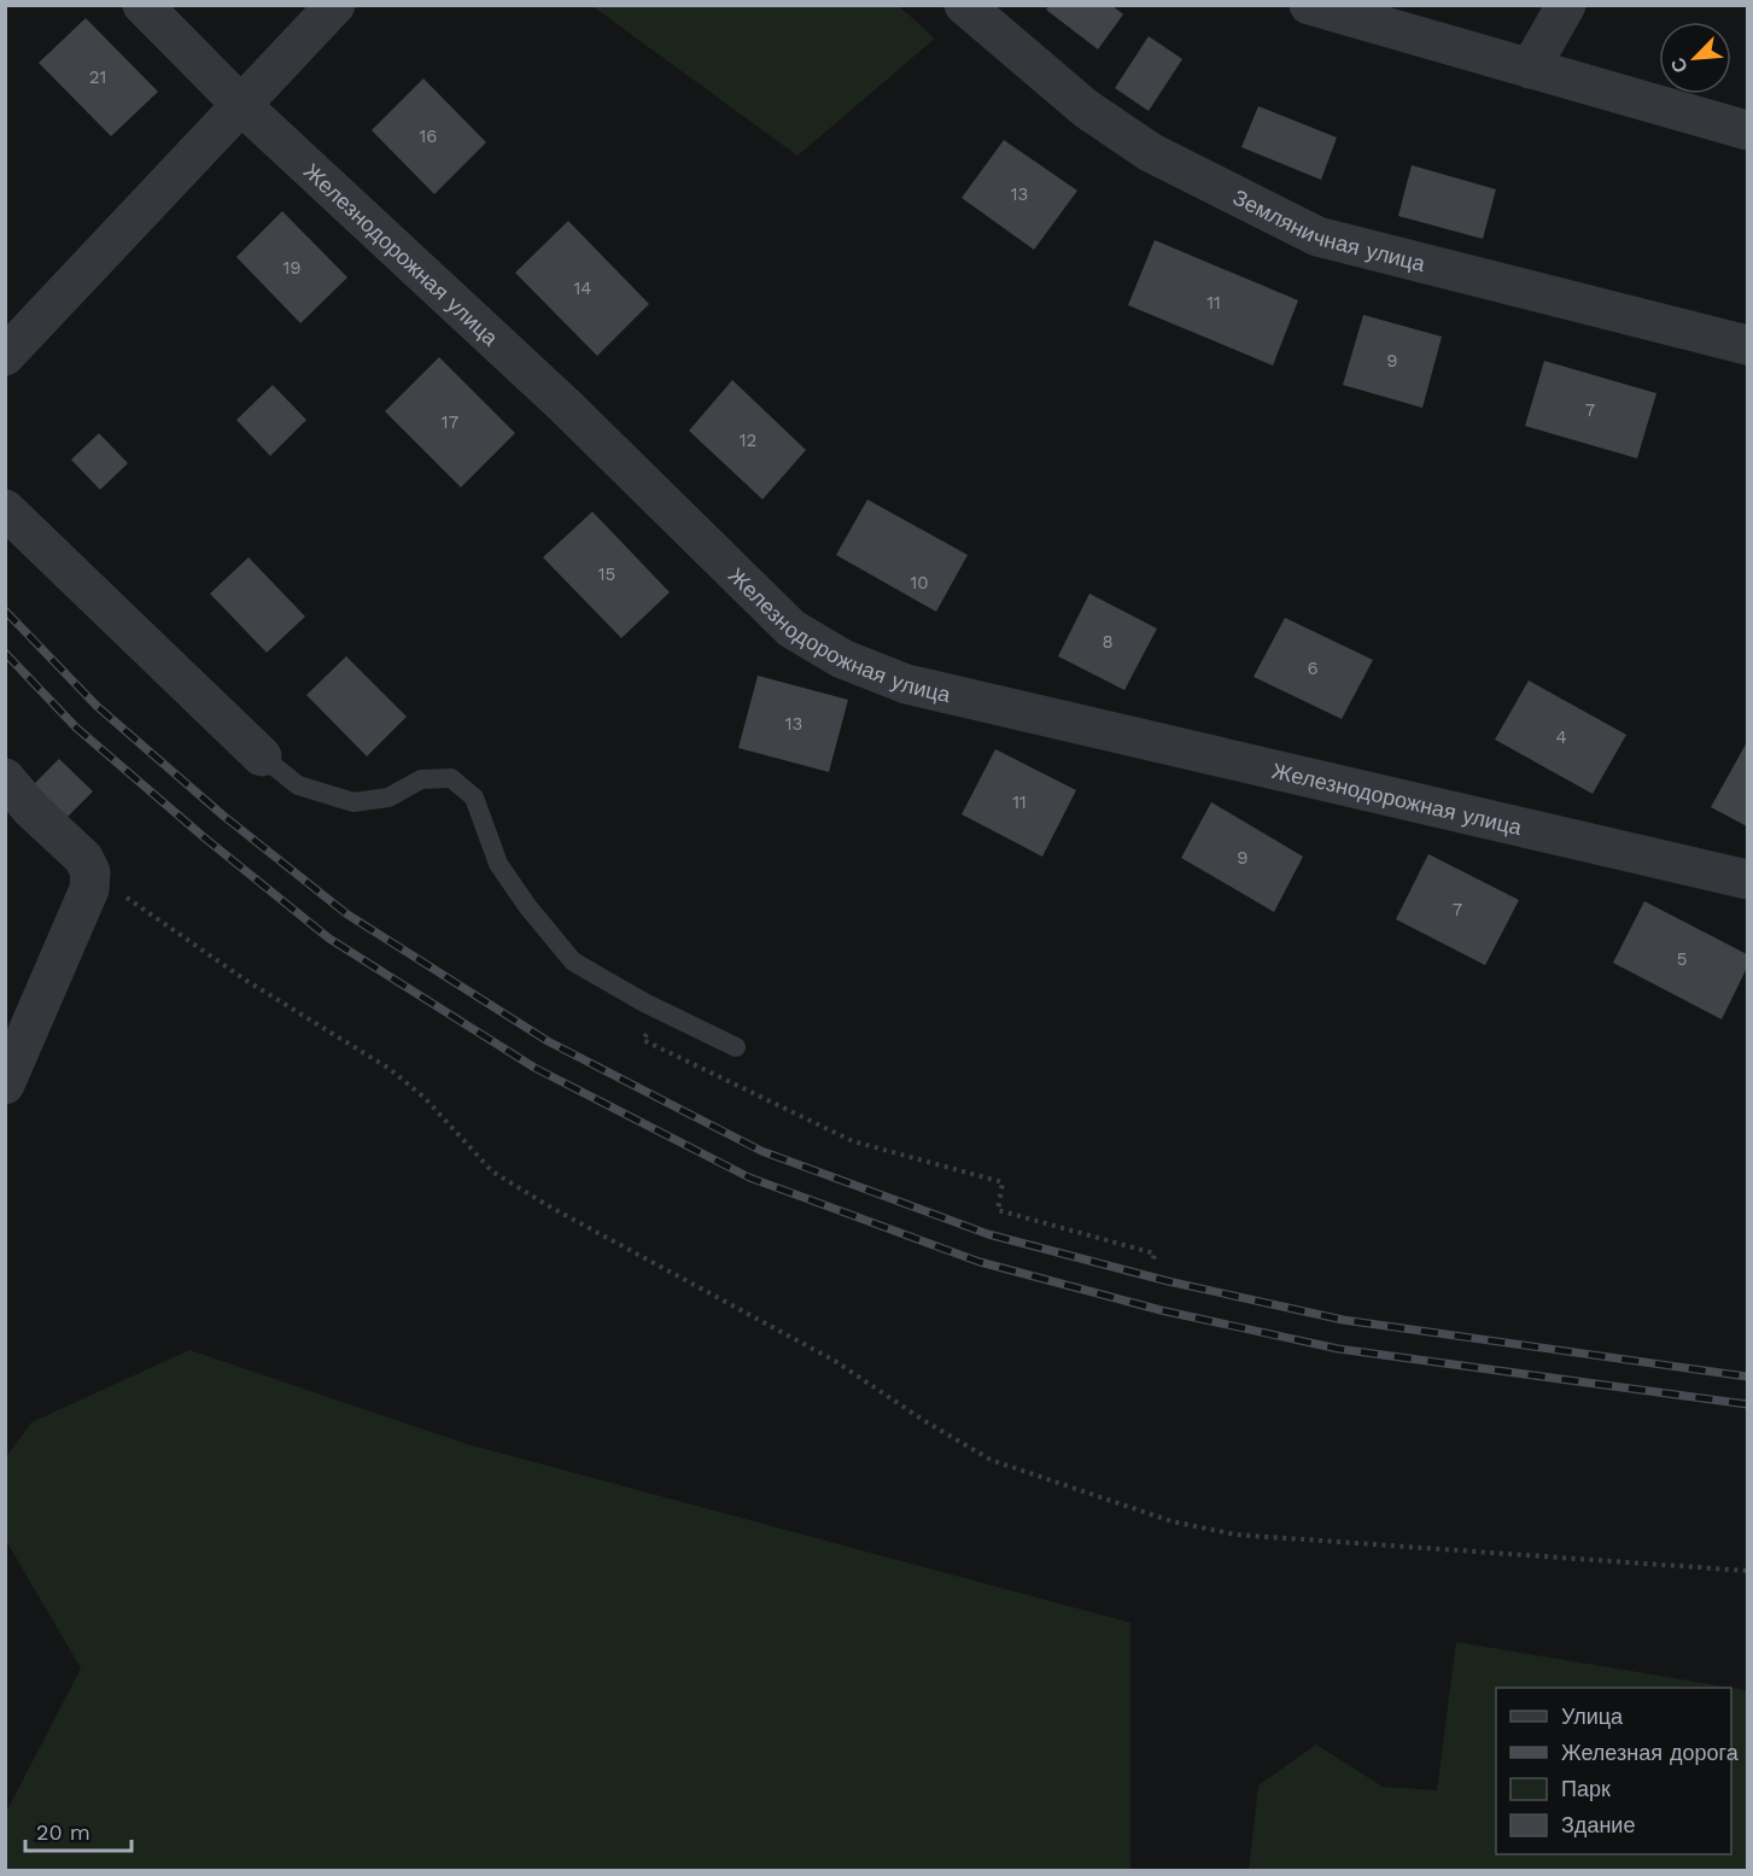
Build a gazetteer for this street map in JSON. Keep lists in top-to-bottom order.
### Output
{
  "streets": {
    "street": ["Земляничная улица", "Железнодорожная улица"]
  },
  "house_numbers": [
    "21",
    "16",
    "13",
    "19",
    "14",
    "11",
    "9",
    "7",
    "17",
    "12",
    "15",
    "10",
    "8",
    "6",
    "13",
    "4",
    "11",
    "9",
    "7",
    "5"
  ],
  "legend": [
    "Улица",
    "Железная дорога",
    "Парк",
    "Здание"
  ],
  "scale_bar": "20 m",
  "north": "bottom left"
}
